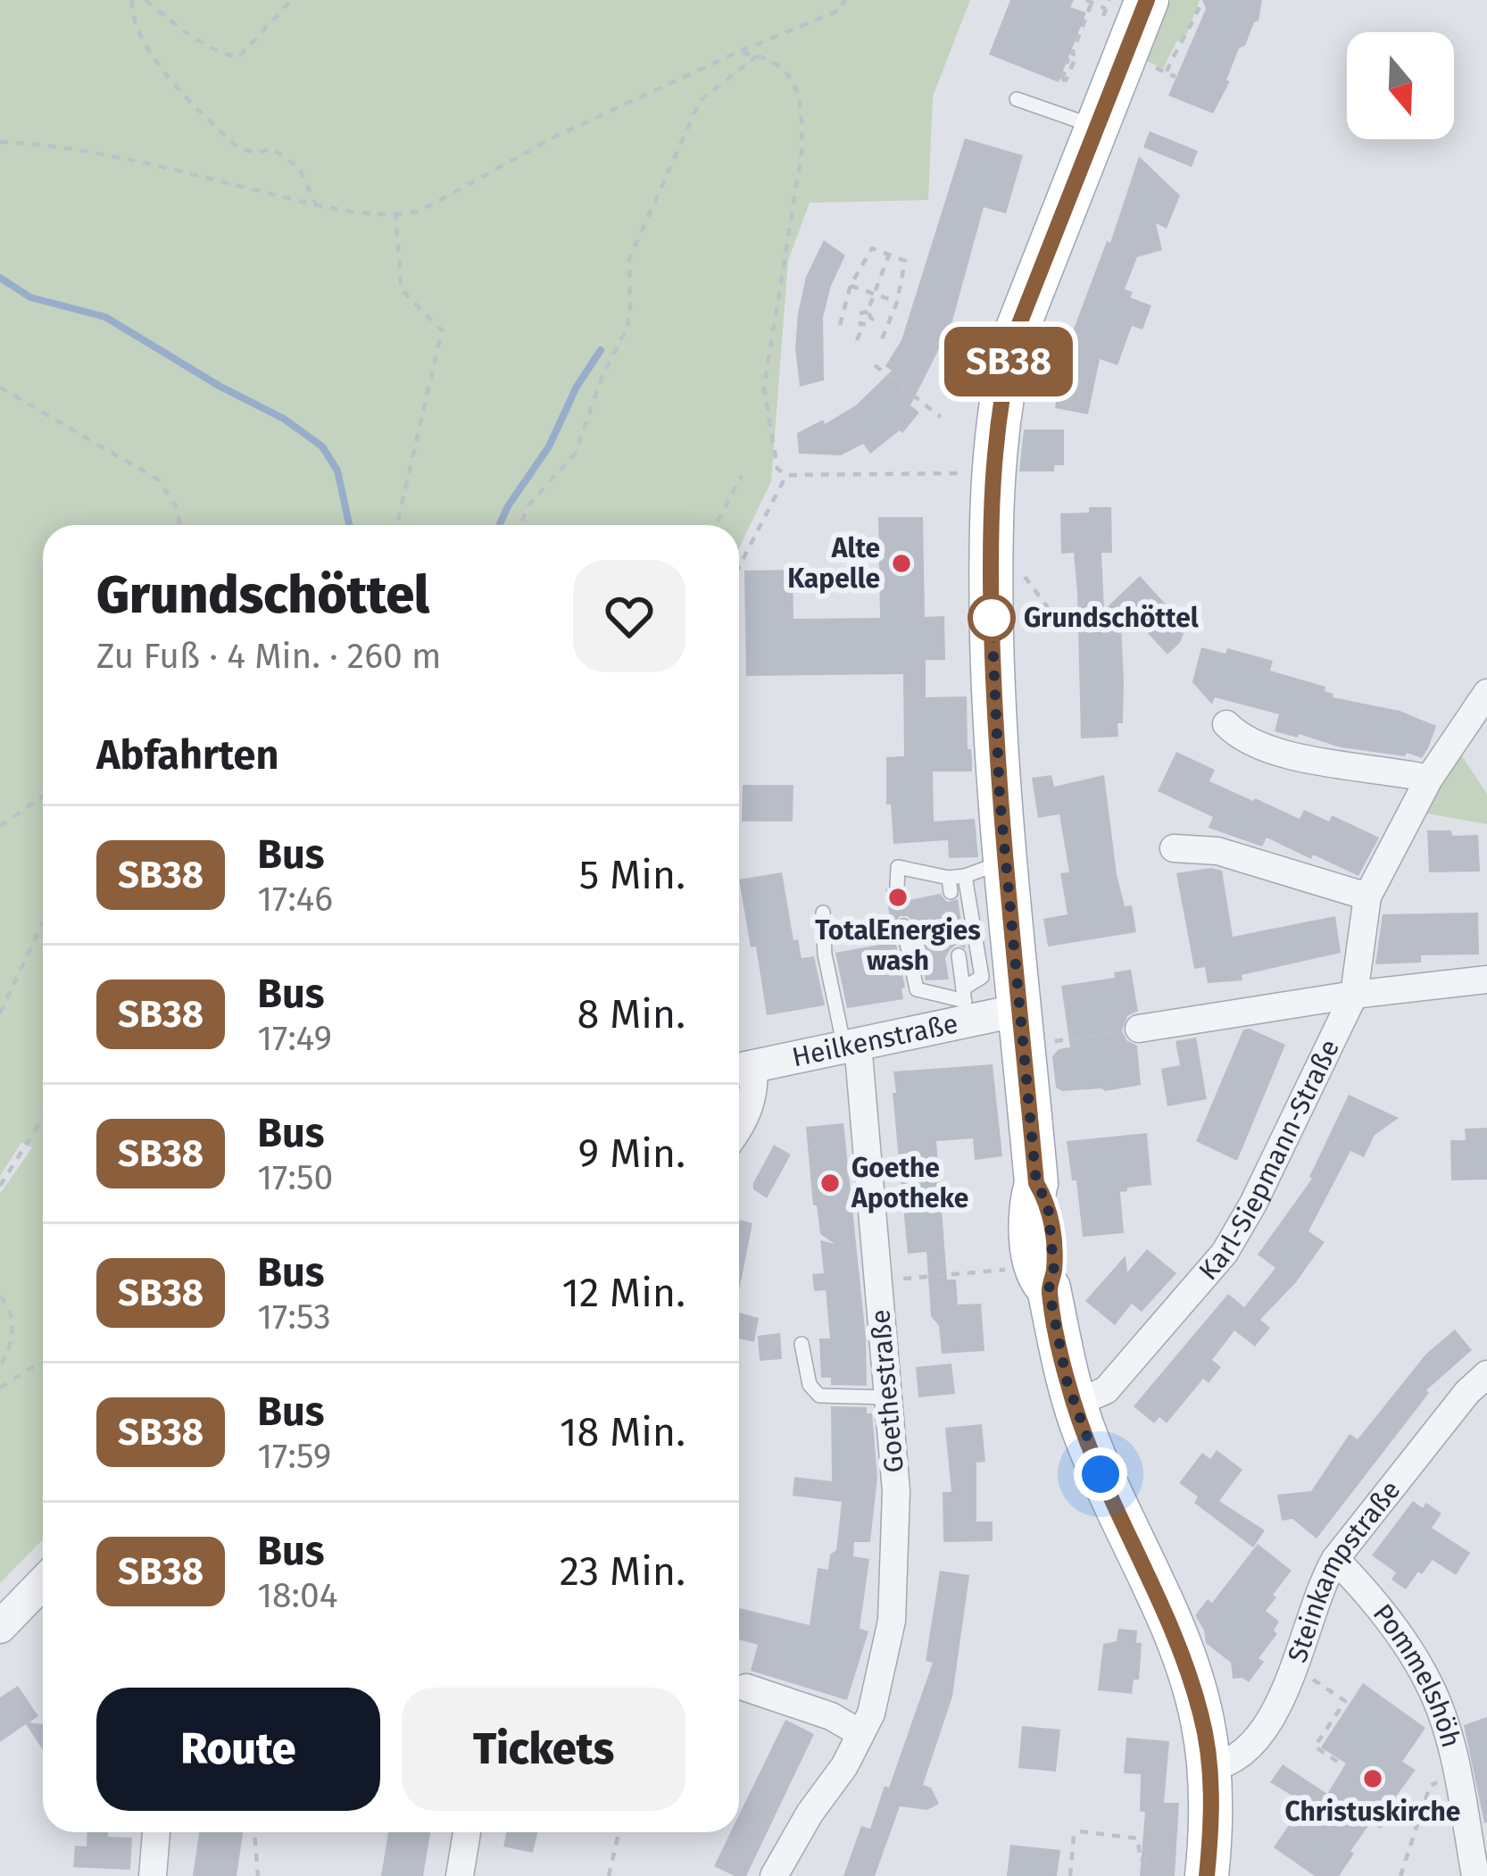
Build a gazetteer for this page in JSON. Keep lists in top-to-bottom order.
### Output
{
  "streets": {
    "street": [
      "Heilkenstraße",
      "Karl-Siepmann-Straße",
      "Goethestraße",
      "Steinkampstraße",
      "Pommelshöh"
    ]
  },
  "crossings": [
    ["Heilkenstraße", "Goethestraße"],
    ["Steinkampstraße", "Pommelshöh"]
  ],
  "places": [
    "Alte Kapelle",
    "Grundschöttel",
    "TotalEnergies wash",
    "Goethe Apotheke",
    "Christuskirche"
  ],
  "lines": ["bus line SB38"],
  "north": "bottom",
  "page": {
    "on_map": "SB38",
    "heading": [
      ["Grundschöttel", "Zu Fuß · 4 Min. · 260 m"],
      "Abfahrten"
    ],
    "list": [
      {
        "mark": "SB38",
        "name": "Bus",
        "note": "17:46",
        "value": "5 Min."
      },
      {
        "mark": "SB38",
        "name": "Bus",
        "note": "17:49",
        "value": "8 Min."
      },
      {
        "mark": "SB38",
        "name": "Bus",
        "note": "17:50",
        "value": "9 Min."
      },
      {
        "mark": "SB38",
        "name": "Bus",
        "note": "17:53",
        "value": "12 Min."
      },
      {
        "mark": "SB38",
        "name": "Bus",
        "note": "17:59",
        "value": "18 Min."
      },
      {
        "mark": "SB38",
        "name": "Bus",
        "note": "18:04",
        "value": "23 Min."
      }
    ],
    "buttons": ["Route", "Tickets"]
  }
}
